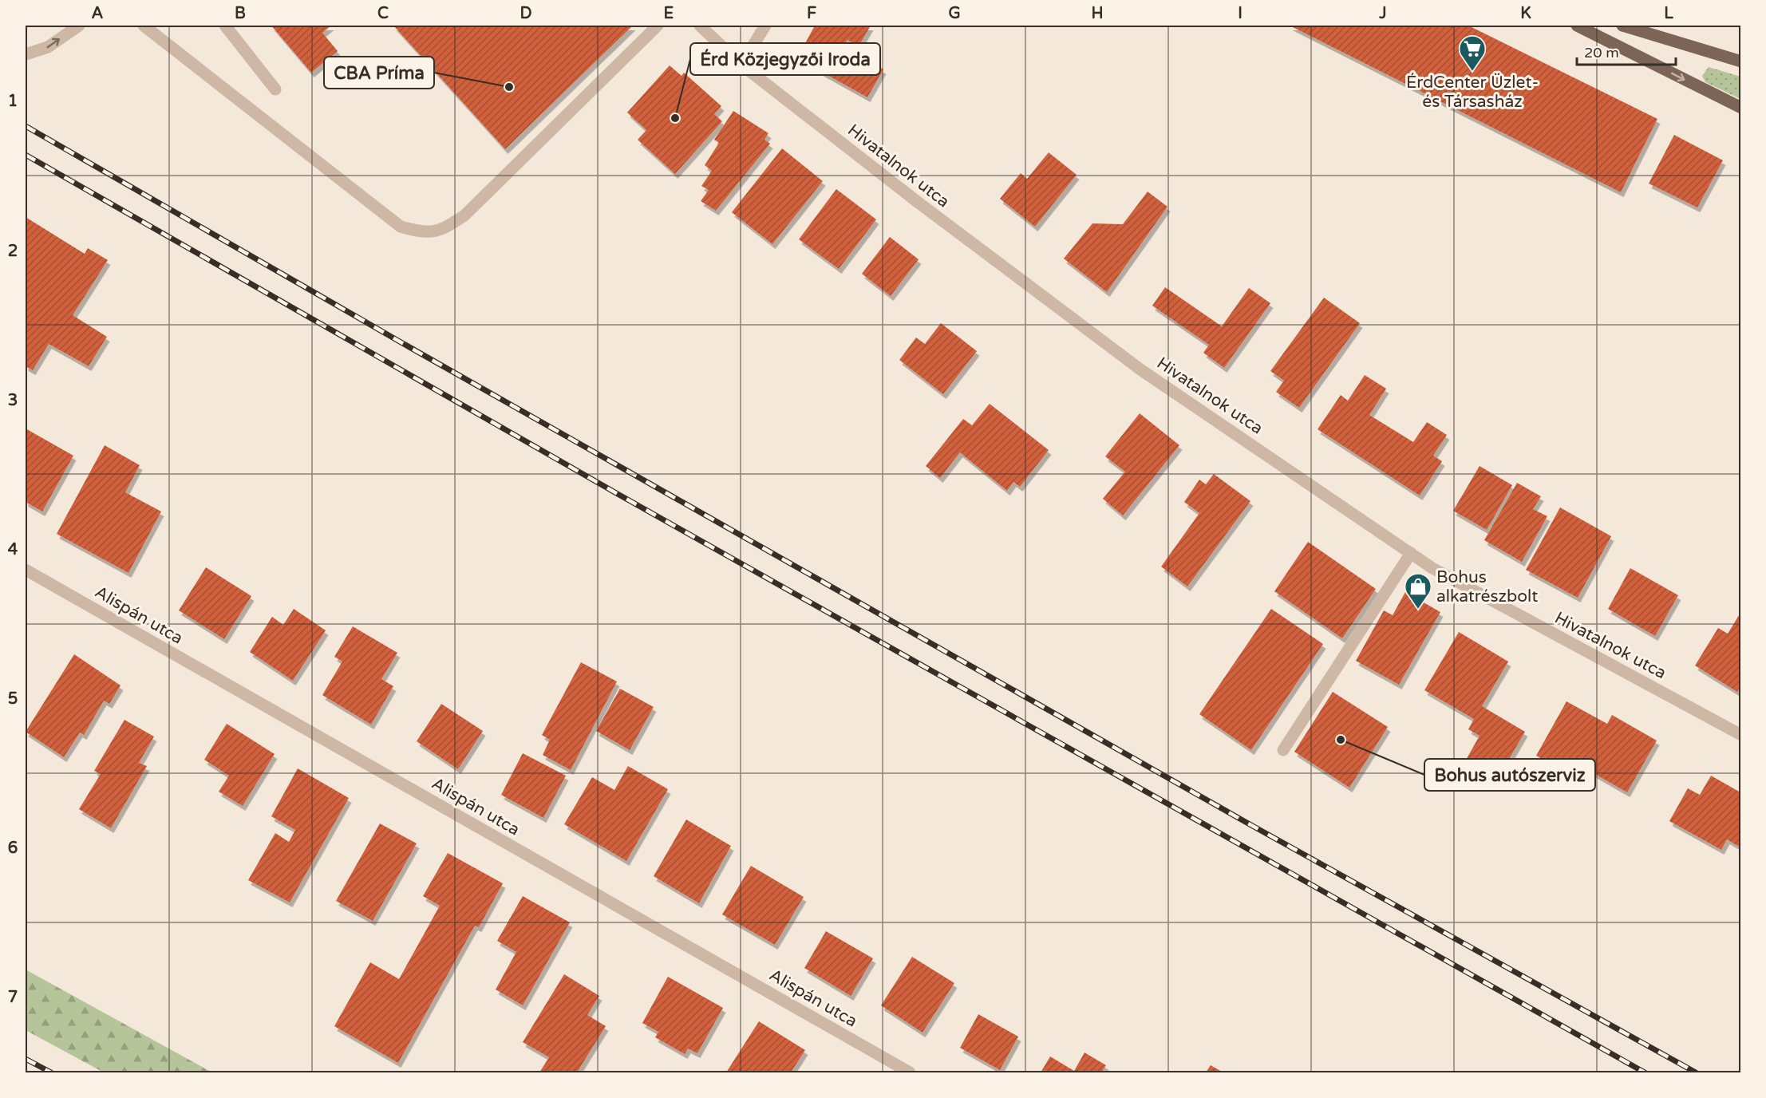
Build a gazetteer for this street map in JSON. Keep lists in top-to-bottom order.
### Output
{
  "streets": {
    "street": ["Hivatalnok utca", "Alispán utca"]
  },
  "places": {
    "supermarket": ["ÉrdCenter Üzlet- és Társasház"],
    "other": ["CBA Príma", "Érd Közjegyzői Iroda", "Bohus autószerviz"],
    "shop": ["Bohus alkatrészbolt"]
  },
  "scale_bar": "20 m",
  "grid": {
    "columns": [
      "A",
      "B",
      "C",
      "D",
      "E",
      "F",
      "G",
      "H",
      "I",
      "J",
      "K",
      "L"
    ],
    "rows": [
      "1",
      "2",
      "3",
      "4",
      "5",
      "6",
      "7"
    ]
  }
}
